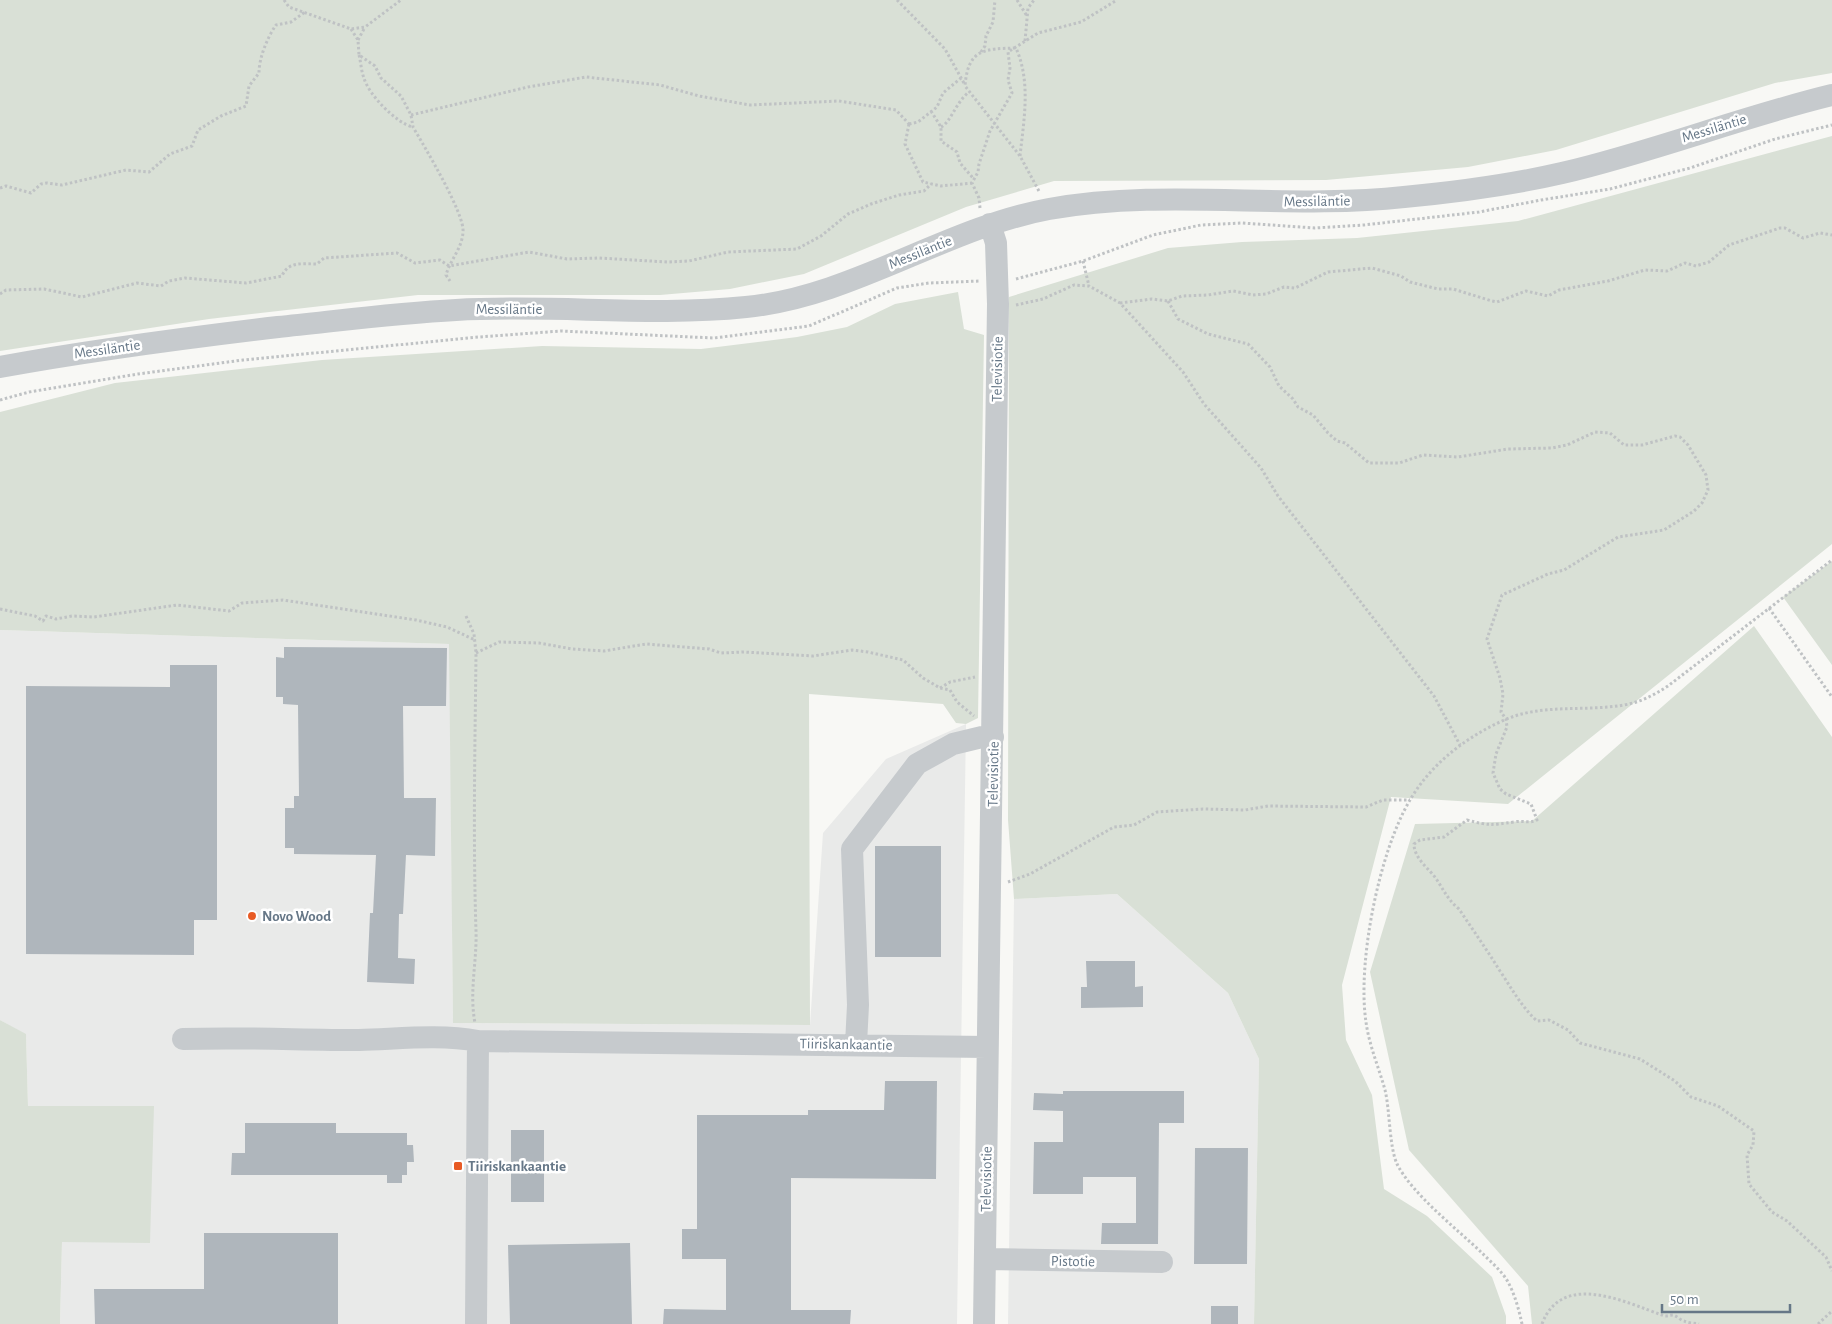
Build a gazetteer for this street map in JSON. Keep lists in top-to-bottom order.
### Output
{
  "streets": {
    "street": [
      "Messiläntie",
      "Televisiotie",
      "Tiiriskankaantie",
      "Pistotie"
    ]
  },
  "crossings": [
    ["Messiläntie", "Televisiotie"],
    ["Televisiotie", "Tiiriskankaantie"],
    ["Televisiotie", "Pistotie"]
  ],
  "places": {
    "other": ["Novo Wood"],
    "transit": ["Tiiriskankaantie"]
  },
  "scale_bar": "50 m"
}
